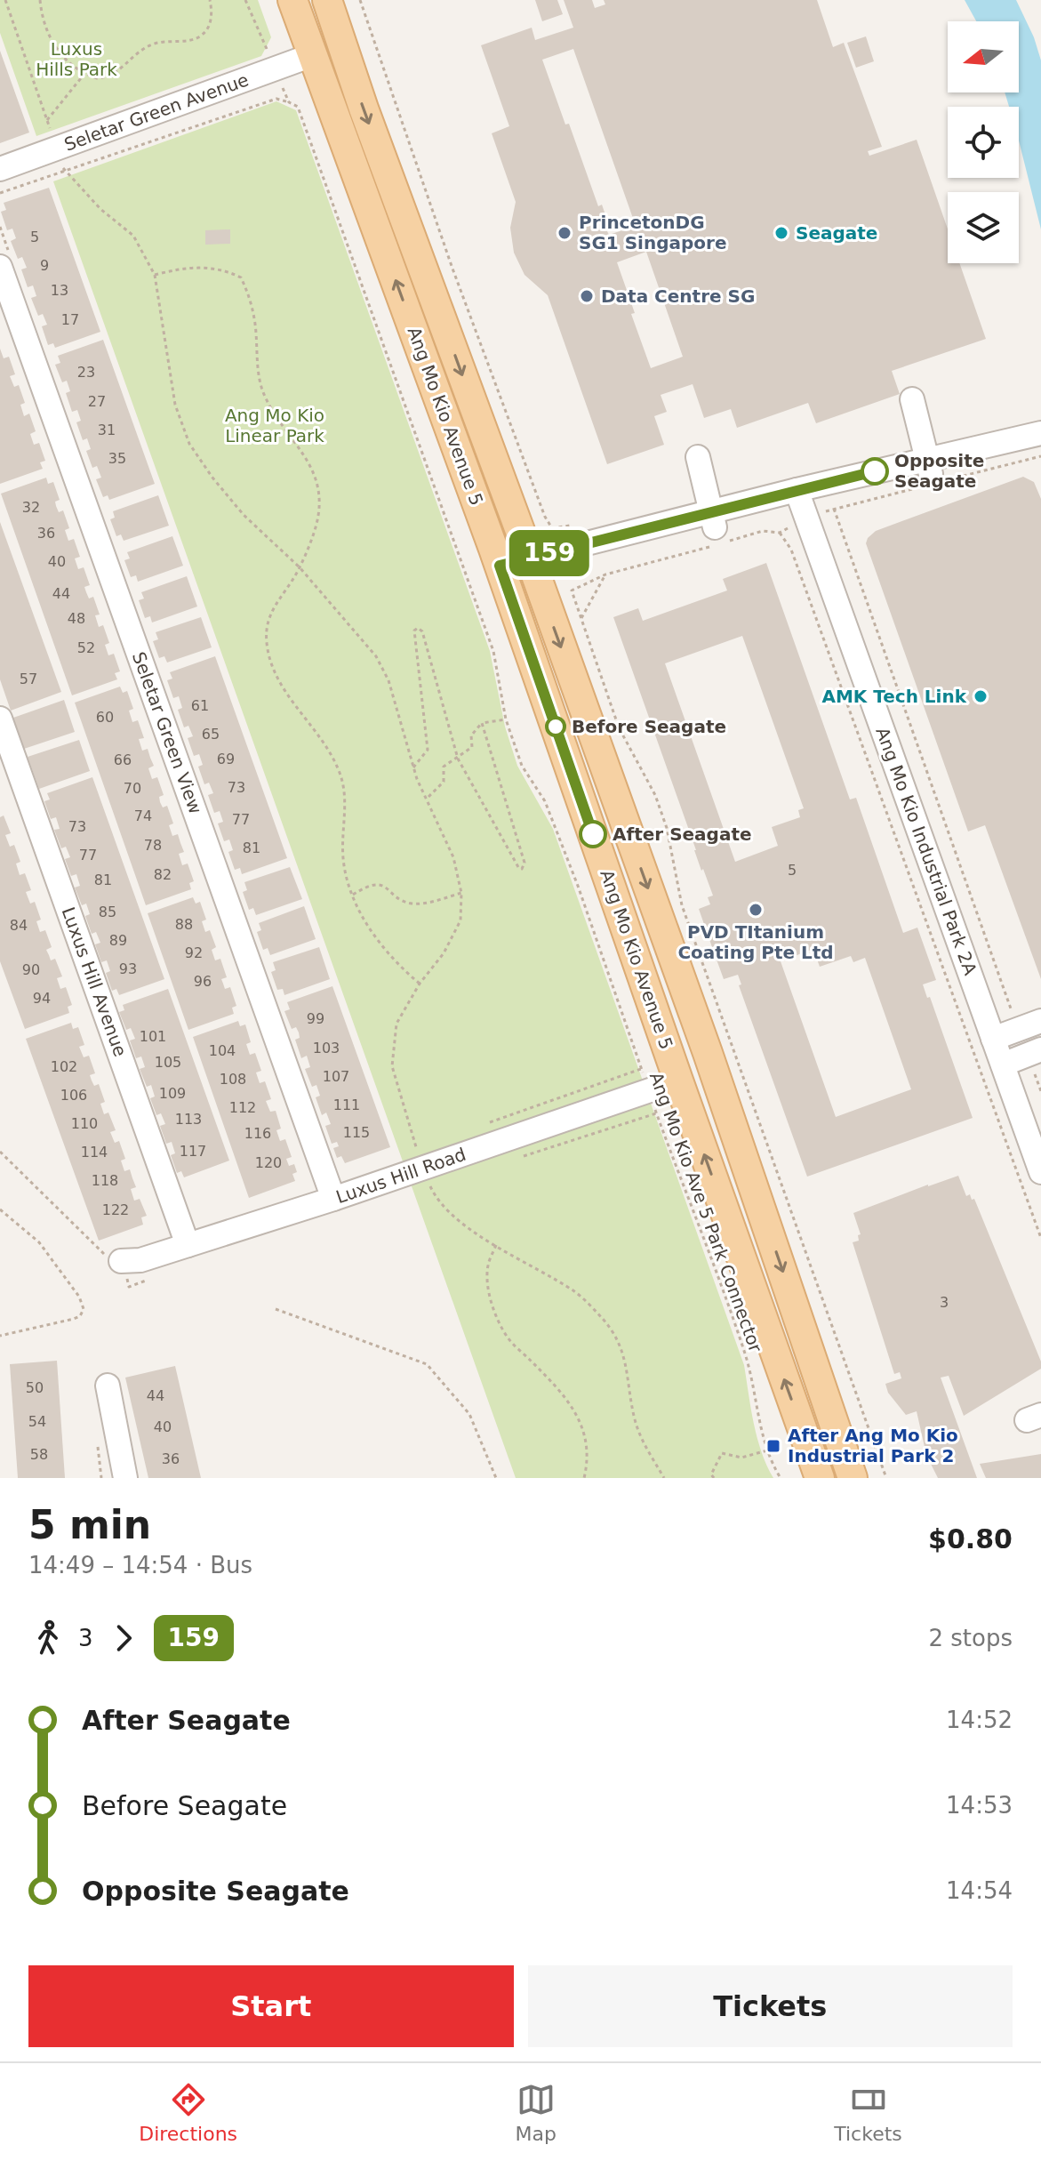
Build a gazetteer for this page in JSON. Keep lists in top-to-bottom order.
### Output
{
  "streets": {
    "main road": ["Ang Mo Kio Avenue 5"],
    "street": [
      "Seletar Green Avenue",
      "Seletar Green View",
      "Ang Mo Kio Industrial Park 2A",
      "Luxus Hill Avenue",
      "Luxus Hill Road"
    ],
    "path": ["Ang Mo Kio Ave 5 Park Connector"]
  },
  "crossings": [
    ["Seletar Green Avenue", "Ang Mo Kio Avenue 5"],
    ["Seletar Green Avenue", "Ang Mo Kio Ave 5 Park Connector"],
    ["Ang Mo Kio Avenue 5", "Luxus Hill Road"],
    ["Seletar Green View", "Luxus Hill Road"],
    ["Luxus Hill Avenue", "Luxus Hill Road"],
    ["Luxus Hill Road", "Ang Mo Kio Ave 5 Park Connector"]
  ],
  "parks": ["Luxus Hills Park", "Ang Mo Kio Linear Park"],
  "places": {
    "other": [
      "PrincetonDG SG1 Singapore",
      "Seagate",
      "Data Centre SG",
      "Opposite Seagate",
      "AMK Tech Link",
      "Before Seagate",
      "After Seagate",
      "PVD TItanium Coating Pte Ltd"
    ],
    "transit": ["After Ang Mo Kio Industrial Park 2"]
  },
  "lines": ["bus line 159"],
  "house_numbers": [
    "5",
    "9",
    "13",
    "17",
    "23",
    "27",
    "31",
    "35",
    "32",
    "36",
    "40",
    "44",
    "48",
    "52",
    "57",
    "61",
    "60",
    "65",
    "69",
    "66",
    "73",
    "70",
    "74",
    "77",
    "73",
    "78",
    "81",
    "77",
    "5",
    "82",
    "81",
    "85",
    "88",
    "84",
    "89",
    "92",
    "93",
    "90",
    "96",
    "94",
    "99",
    "101",
    "103",
    "104",
    "105",
    "102",
    "107",
    "108",
    "109",
    "106",
    "111",
    "112",
    "113",
    "110",
    "115",
    "116",
    "117",
    "114",
    "120",
    "118",
    "122",
    "3",
    "50",
    "44",
    "54",
    "40",
    "58",
    "36"
  ],
  "north": "left",
  "page": {
    "on_map": "159",
    "heading": ["5 min", "14:49 – 14:54 · Bus", "$0.80"],
    "legs": ["3", "159", "2 stops"],
    "list": [
      {
        "name": "After Seagate",
        "value": "14:52"
      },
      {
        "name": "Before Seagate",
        "value": "14:53"
      },
      {
        "name": "Opposite Seagate",
        "value": "14:54"
      }
    ],
    "buttons": ["Start", "Tickets"],
    "tabs": ["Directions", "Map", "Tickets"]
  }
}
